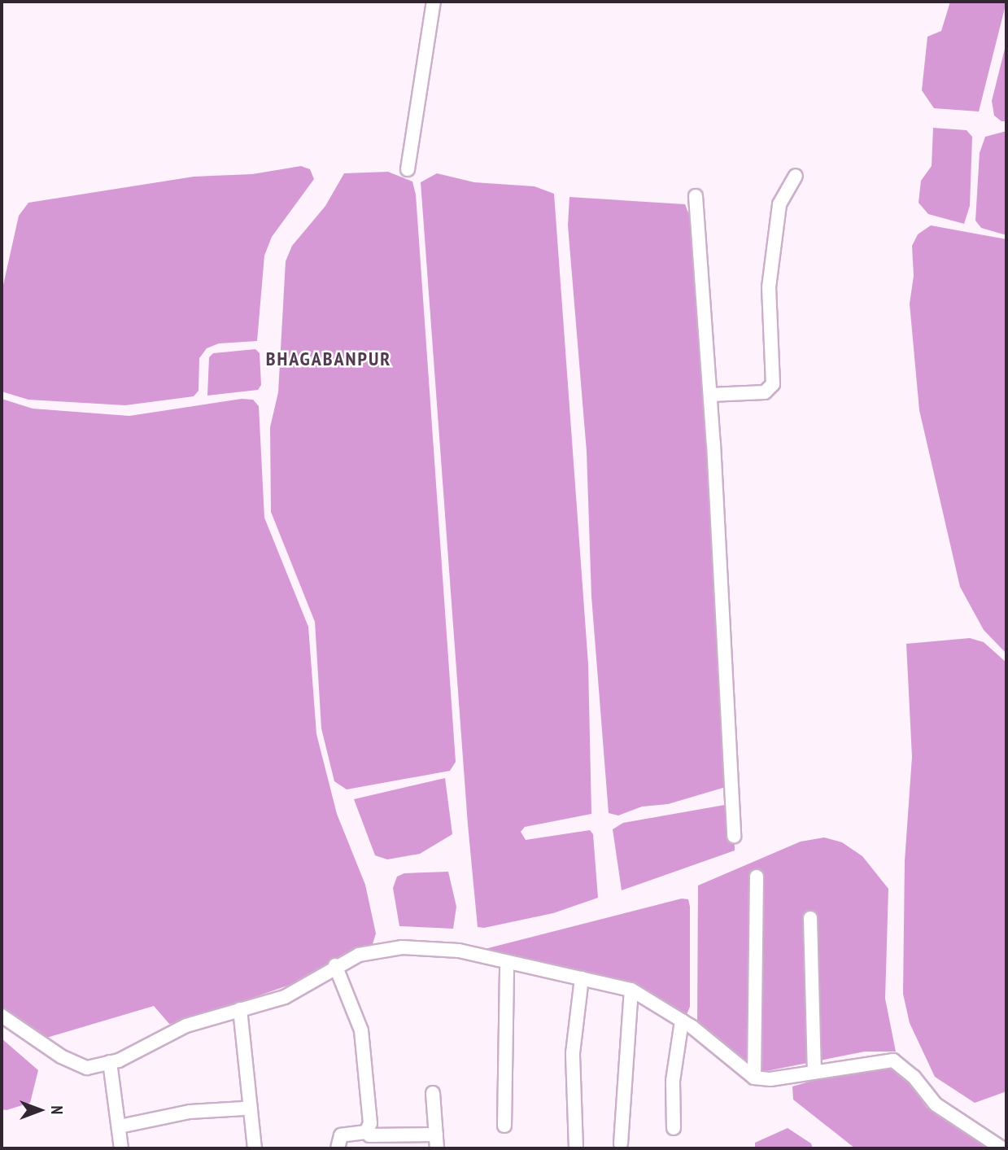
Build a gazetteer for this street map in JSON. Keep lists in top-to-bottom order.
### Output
{
  "districts": ["BHAGABANPUR"],
  "north": "right"
}
